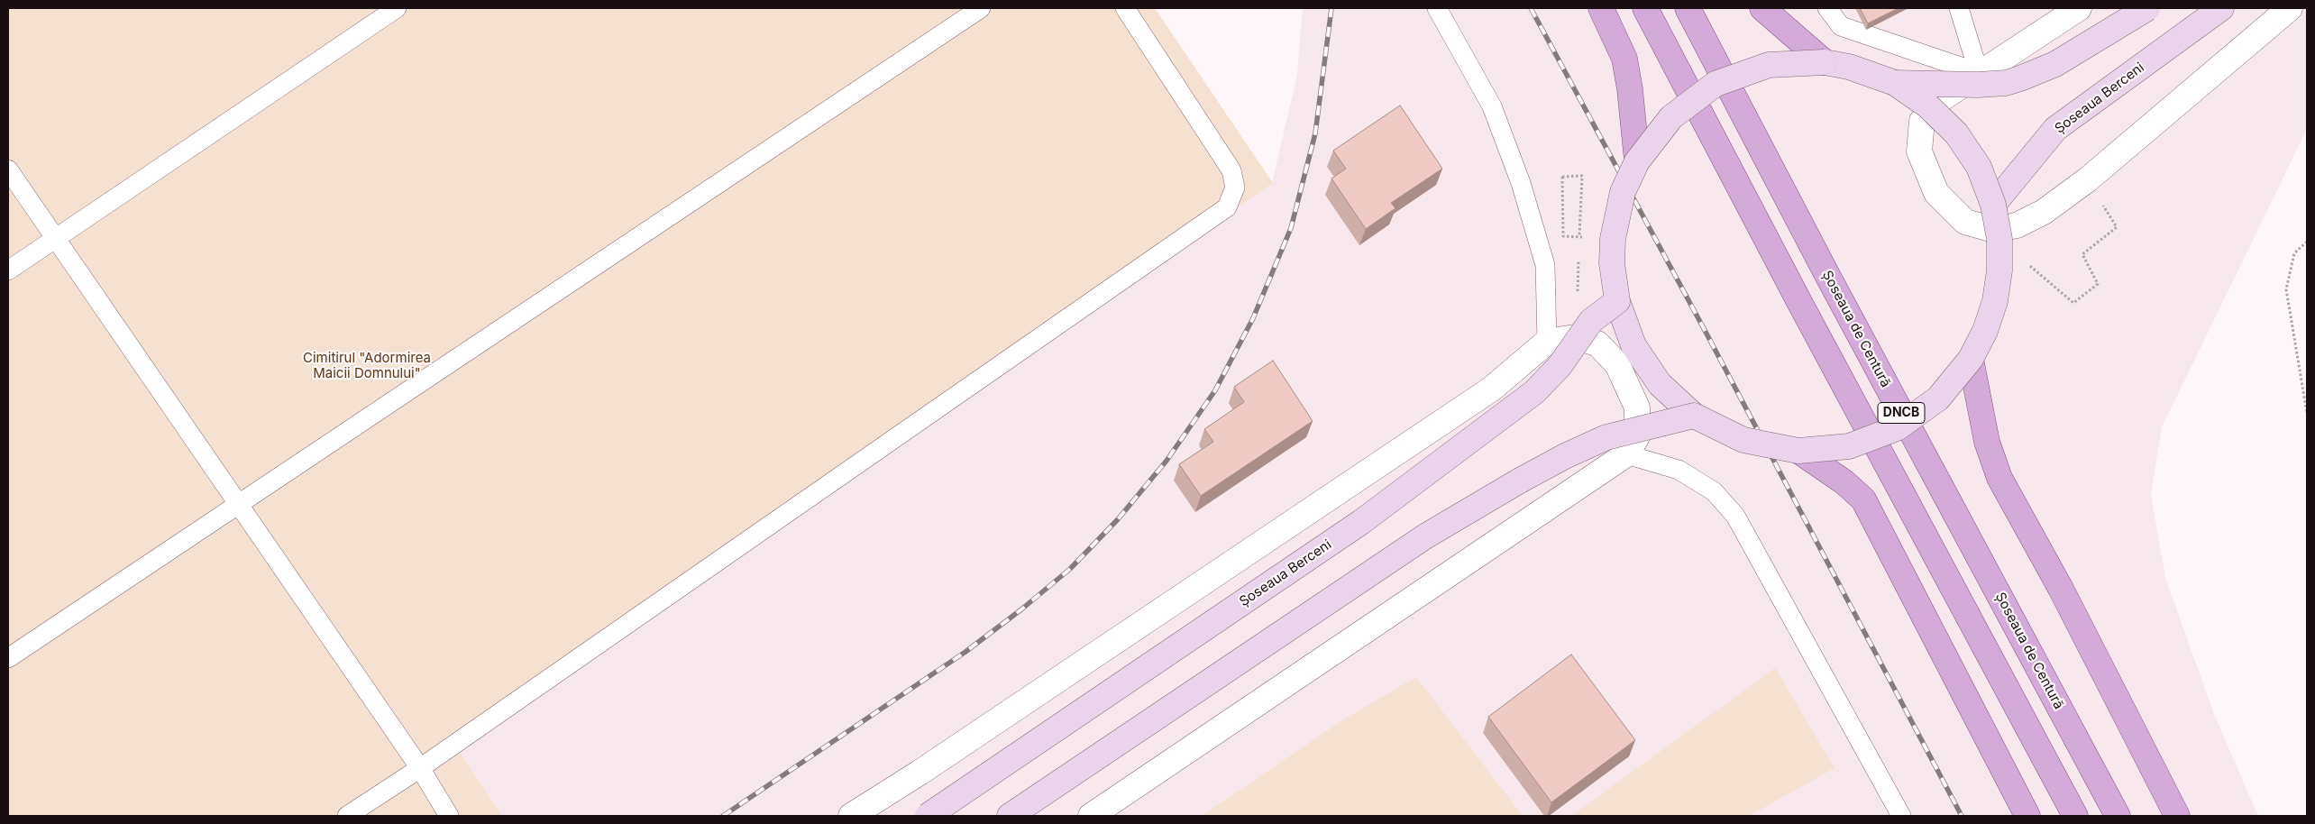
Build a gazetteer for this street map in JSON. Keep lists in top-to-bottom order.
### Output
{
  "streets": {
    "main road": ["Șoseaua Berceni", "Șoseaua de Centură", "DNCB"]
  },
  "parks": ["Cimitirul \"Adormirea Maicii Domnului\""]
}
